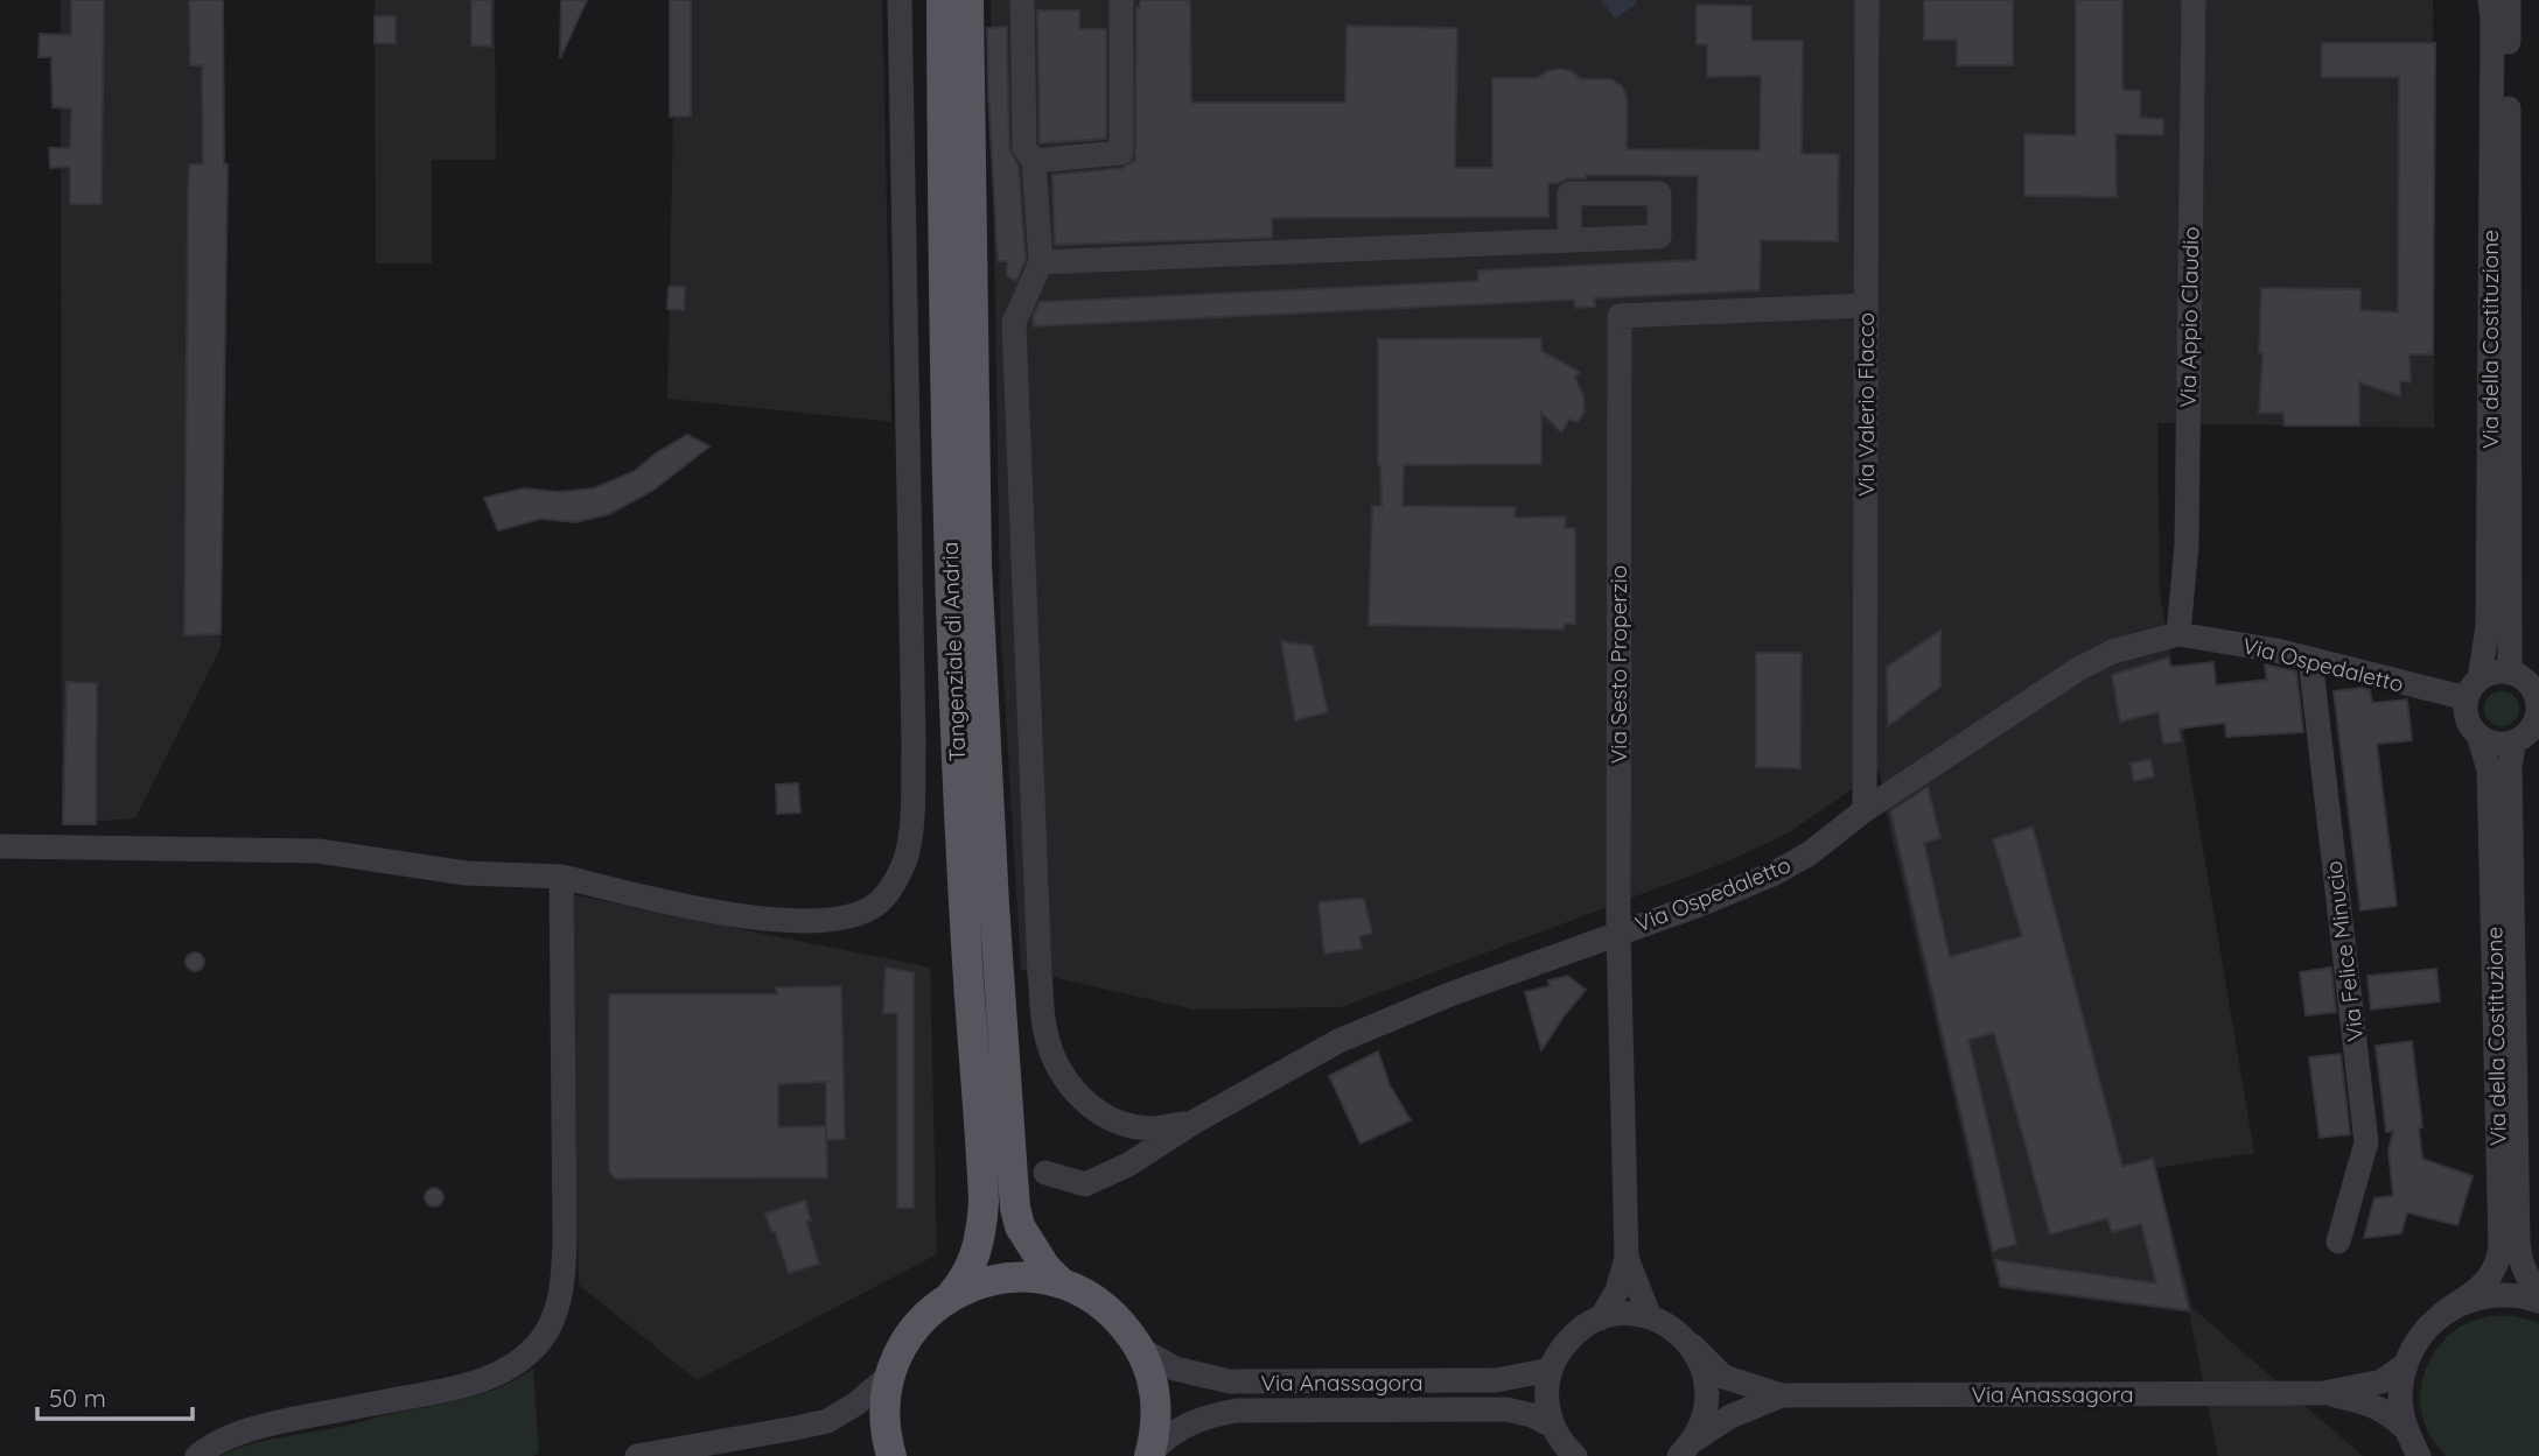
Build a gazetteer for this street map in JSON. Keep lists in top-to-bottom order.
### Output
{
  "streets": {
    "main road": ["Tangenziale di Andria"],
    "street": [
      "Via Appio Claudio",
      "Via della Costituzione",
      "Via Valerio Flacco",
      "Via Sesto Properzio",
      "Via Ospedaletto",
      "Via Felice Minucio",
      "Via Anassagora"
    ]
  },
  "crossings": [
    ["Via Appio Claudio", "Via Ospedaletto"],
    ["Via della Costituzione", "Via Ospedaletto"],
    ["Via della Costituzione", "Via Anassagora"],
    ["Via Valerio Flacco", "Via Sesto Properzio"],
    ["Via Valerio Flacco", "Via Ospedaletto"],
    ["Tangenziale di Andria", "Via Anassagora"],
    ["Via Sesto Properzio", "Via Ospedaletto"],
    ["Via Sesto Properzio", "Via Anassagora"],
    ["Via Ospedaletto", "Via Felice Minucio"]
  ],
  "scale_bar": "50 m"
}
